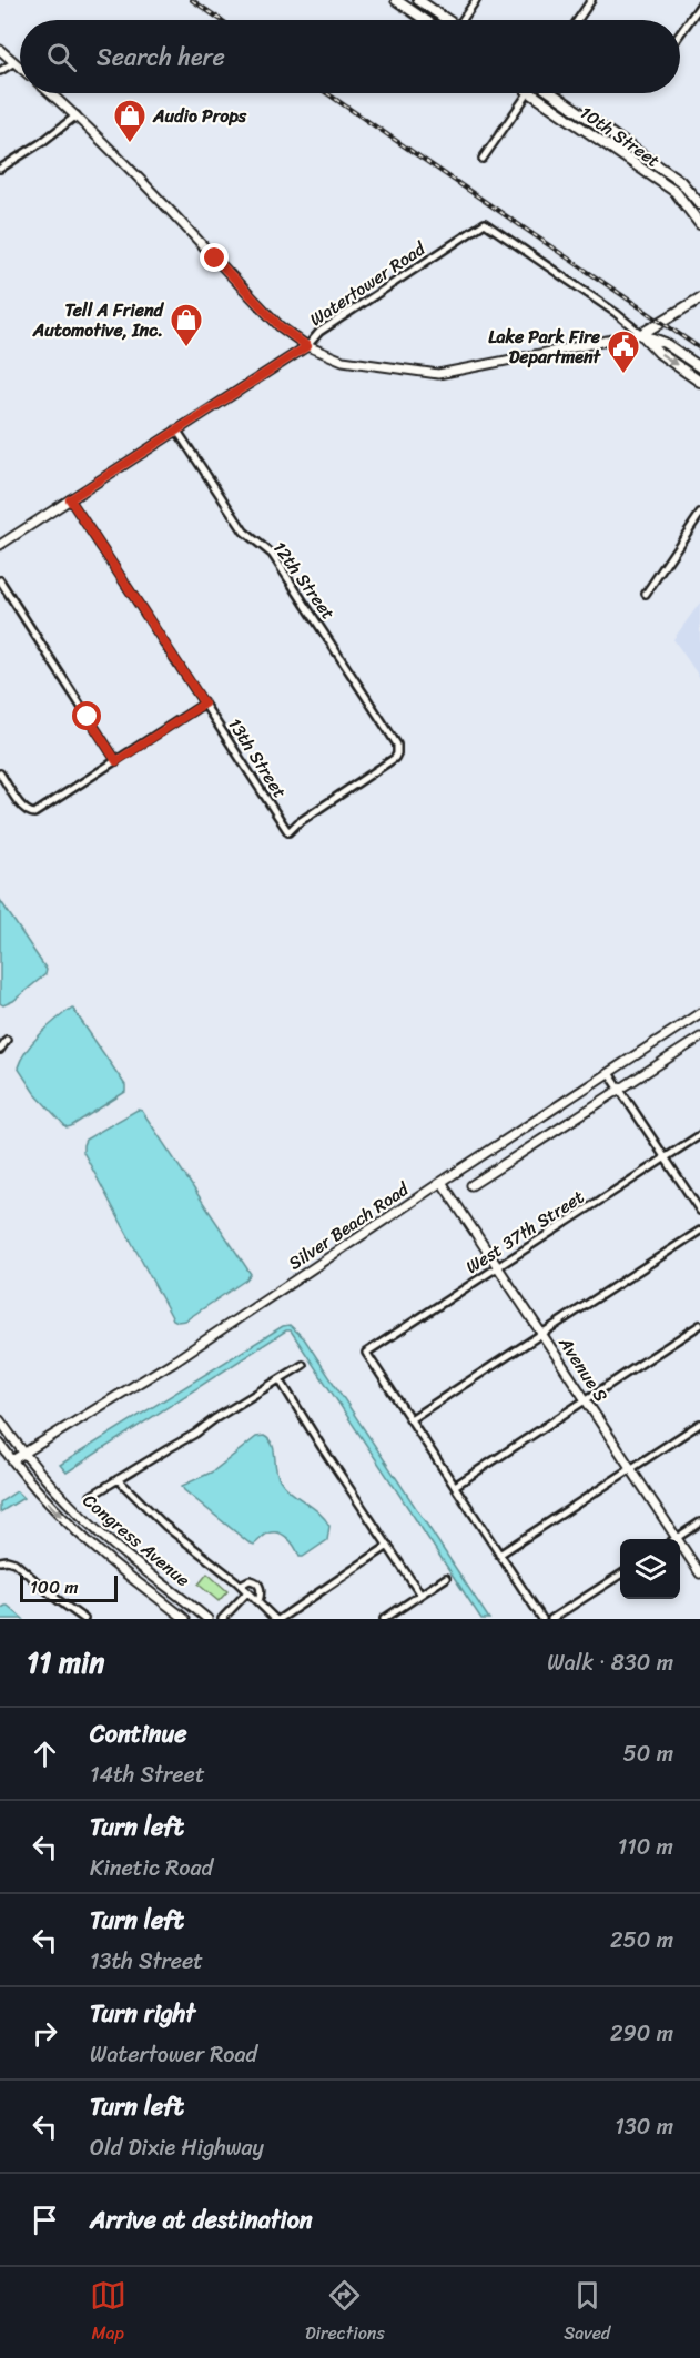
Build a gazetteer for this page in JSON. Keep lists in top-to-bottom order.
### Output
{
  "streets": {
    "main road": ["10th Street"],
    "street": [
      "Watertower Road",
      "12th Street",
      "13th Street",
      "Silver Beach Road",
      "West 37th Street",
      "Avenue S",
      "Congress Avenue"
    ]
  },
  "crossings": [
    ["Watertower Road", "12th Street"],
    ["Watertower Road", "13th Street"],
    ["12th Street", "13th Street"],
    ["Silver Beach Road", "Avenue S"],
    ["Silver Beach Road", "Congress Avenue"],
    ["West 37th Street", "Avenue S"]
  ],
  "places": {
    "shop": ["Audio Props", "Tell A Friend Automotive, Inc."],
    "public building": ["Lake Park Fire Department"]
  },
  "scale_bar": "100 m",
  "page": {
    "search": "Search here",
    "scale": "100 m",
    "heading": ["11 min", "Walk · 830 m"],
    "list": [
      ["Continue", "14th Street", "50 m"],
      ["Turn left", "Kinetic Road", "110 m"],
      ["Turn left", "13th Street", "250 m"],
      ["Turn right", "Watertower Road", "290 m"],
      ["Turn left", "Old Dixie Highway", "130 m"],
      "Arrive at destination"
    ],
    "nav": ["Map", "Directions", "Saved"]
  }
}
